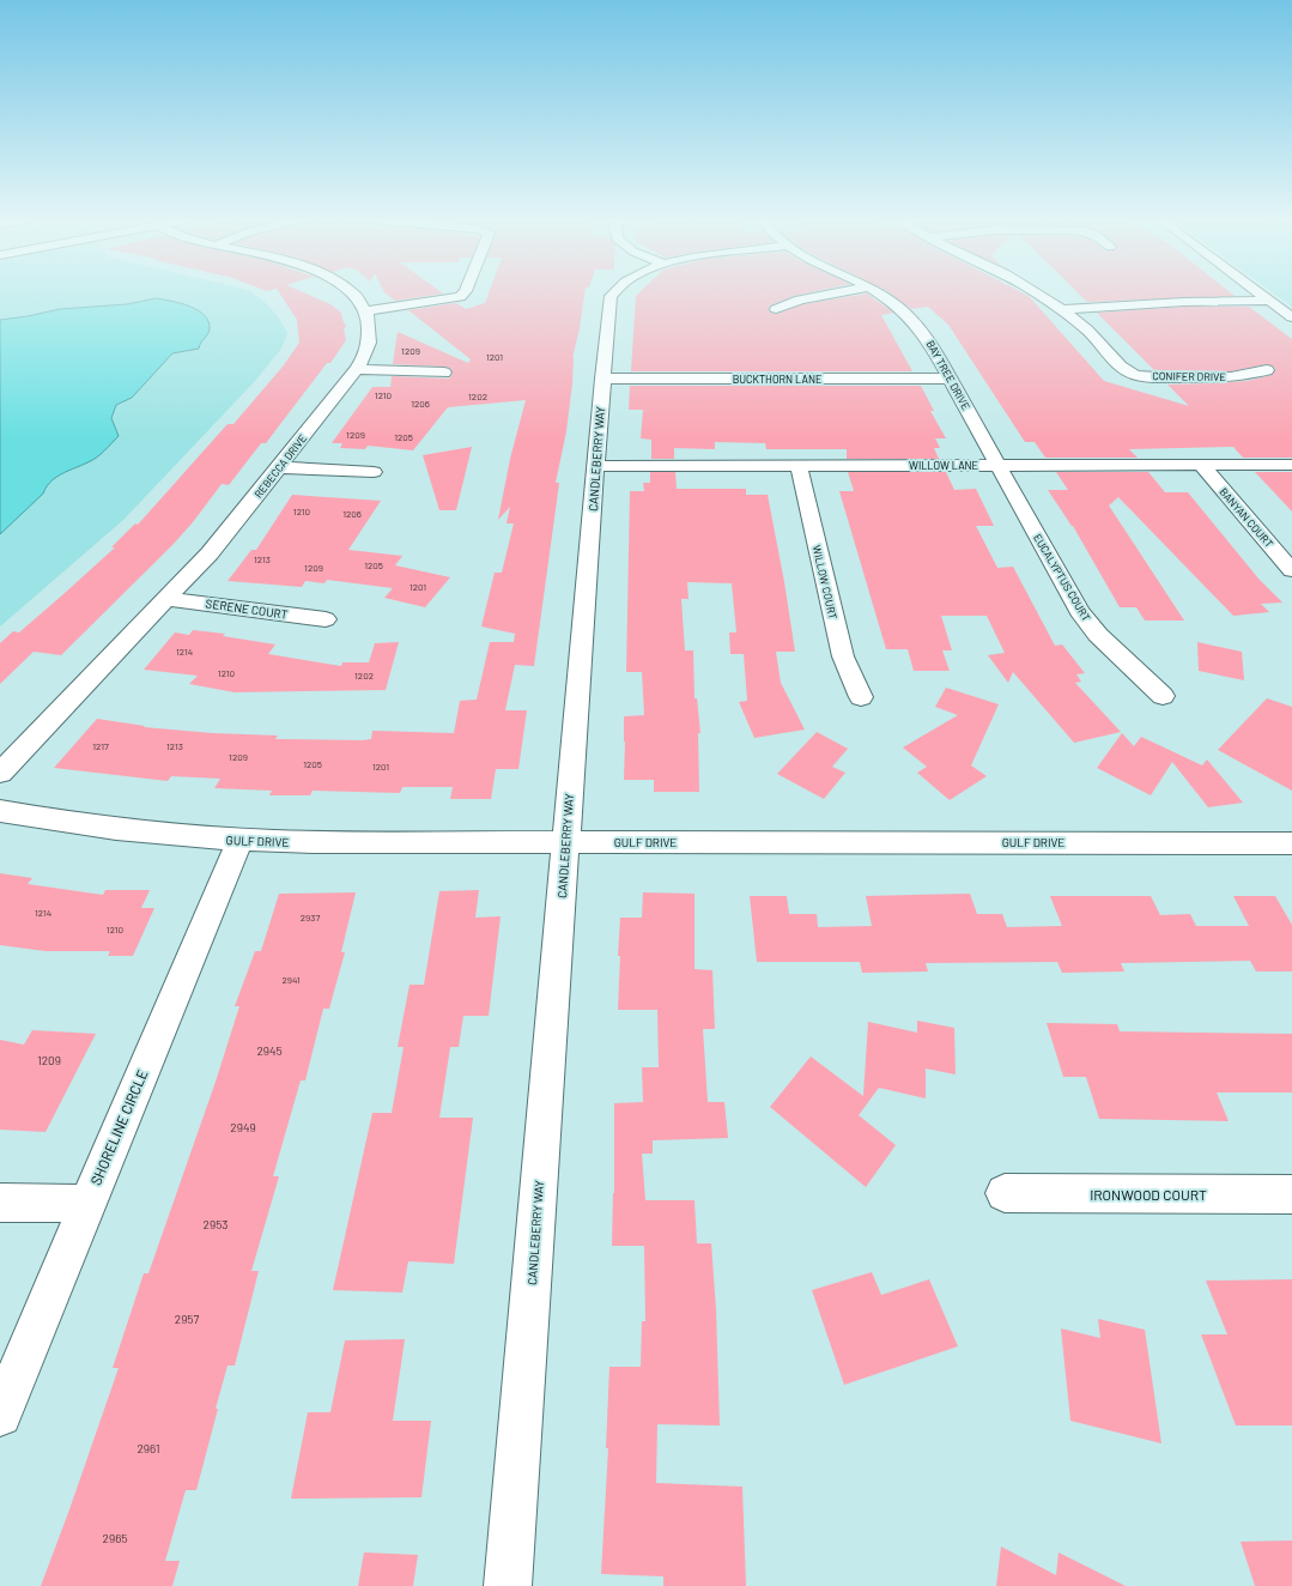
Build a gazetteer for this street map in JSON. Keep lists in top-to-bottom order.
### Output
{
  "streets": {
    "street": [
      "BAY TREE DRIVE",
      "CONIFER DRIVE",
      "BUCKTHORN LANE",
      "CANDLEBERRY WAY",
      "WILLOW LANE",
      "REBECCA DRIVE",
      "BANYAN COURT",
      "EUCALYPTUS COURT",
      "WILLOW COURT",
      "SERENE COURT",
      "GULF DRIVE",
      "SHORELINE CIRCLE",
      "IRONWOOD COURT"
    ]
  },
  "crossings": [
    ["BAY TREE DRIVE", "BUCKTHORN LANE"],
    ["BAY TREE DRIVE", "WILLOW LANE"],
    ["BAY TREE DRIVE", "EUCALYPTUS COURT"],
    ["BUCKTHORN LANE", "CANDLEBERRY WAY"],
    ["CANDLEBERRY WAY", "WILLOW LANE"],
    ["CANDLEBERRY WAY", "GULF DRIVE"],
    ["WILLOW LANE", "BANYAN COURT"],
    ["WILLOW LANE", "EUCALYPTUS COURT"],
    ["WILLOW LANE", "WILLOW COURT"],
    ["REBECCA DRIVE", "SERENE COURT"],
    ["GULF DRIVE", "SHORELINE CIRCLE"]
  ],
  "house_numbers": [
    "1209",
    "1201",
    "1210",
    "1202",
    "1206",
    "1209",
    "1205",
    "1210",
    "1206",
    "1213",
    "1205",
    "1209",
    "1201",
    "1214",
    "1210",
    "1202",
    "1217",
    "1213",
    "1209",
    "1205",
    "1201",
    "1214",
    "2937",
    "1210",
    "2941",
    "2945",
    "1209",
    "2949",
    "2953",
    "2957",
    "2961",
    "2965"
  ]
}
